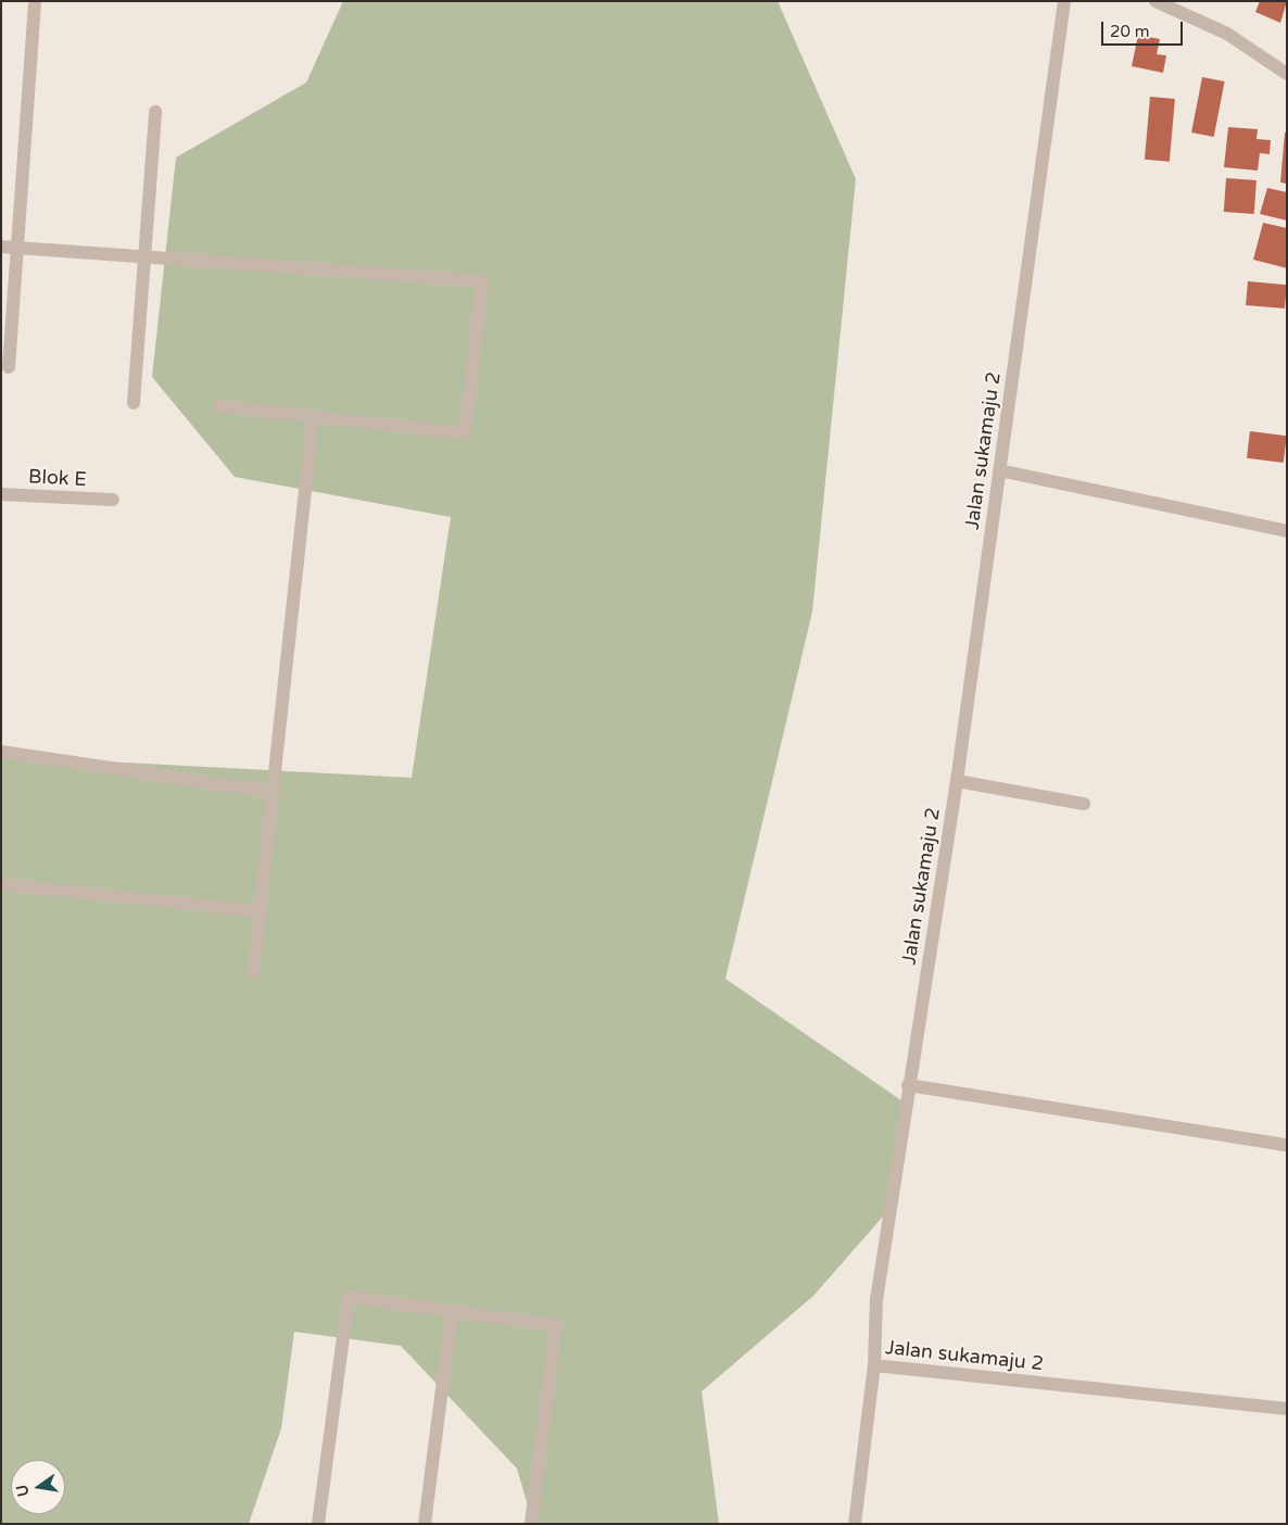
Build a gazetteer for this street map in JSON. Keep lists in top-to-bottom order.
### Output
{
  "streets": {
    "street": ["Jalan sukamaju 2", "Blok E"]
  },
  "scale_bar": "20 m",
  "north": "left"
}
